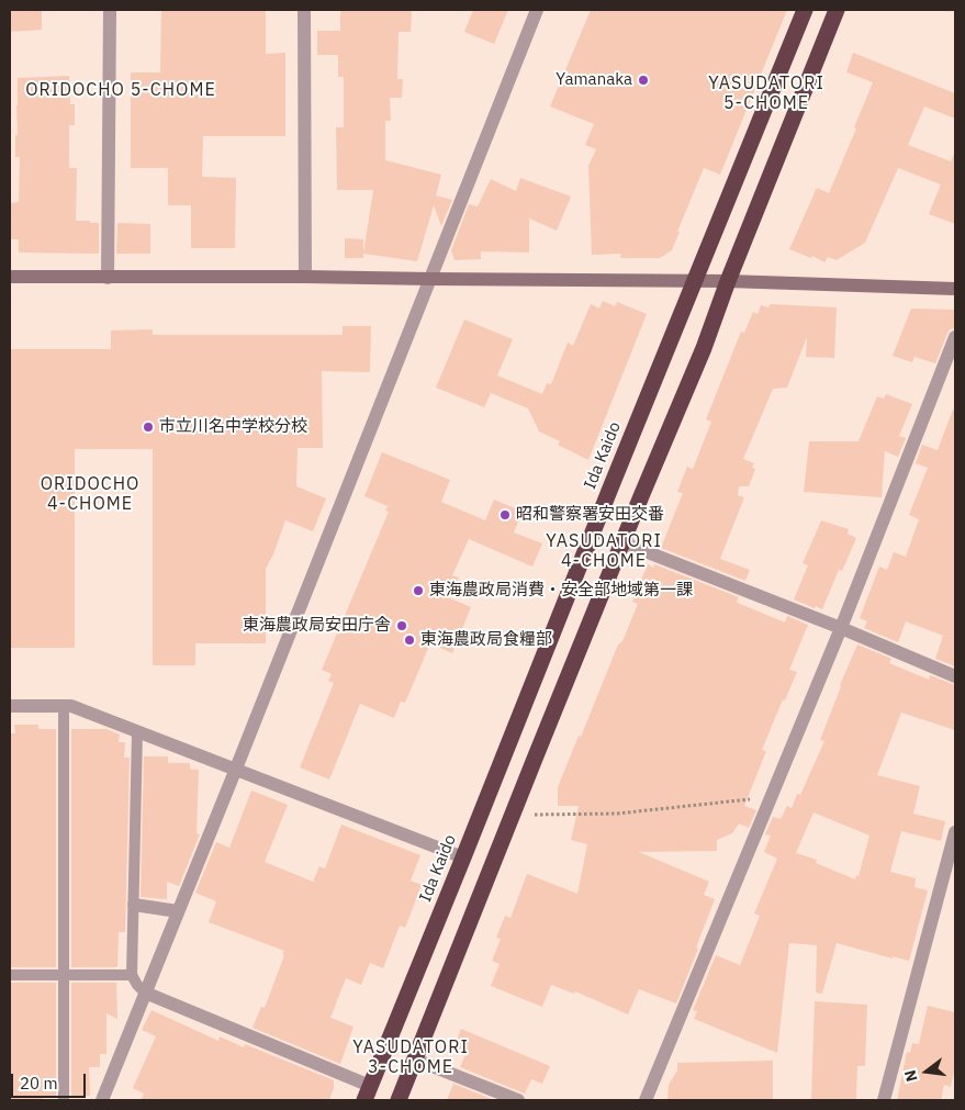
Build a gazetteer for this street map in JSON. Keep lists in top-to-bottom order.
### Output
{
  "streets": {
    "highway": ["Ida Kaido"]
  },
  "districts": [
    "YASUDATORI 5-CHOME",
    "ORIDOCHO 5-CHOME",
    "ORIDOCHO 4-CHOME",
    "YASUDATORI 4-CHOME",
    "YASUDATORI 3-CHOME"
  ],
  "places": [
    "Yamanaka",
    "市立川名中学校分校",
    "昭和警察署安田交番",
    "東海農政局消費・安全部地域第一課",
    "東海農政局安田庁舎",
    "東海農政局食糧部"
  ],
  "scale_bar": "20 m",
  "north": "left"
}
